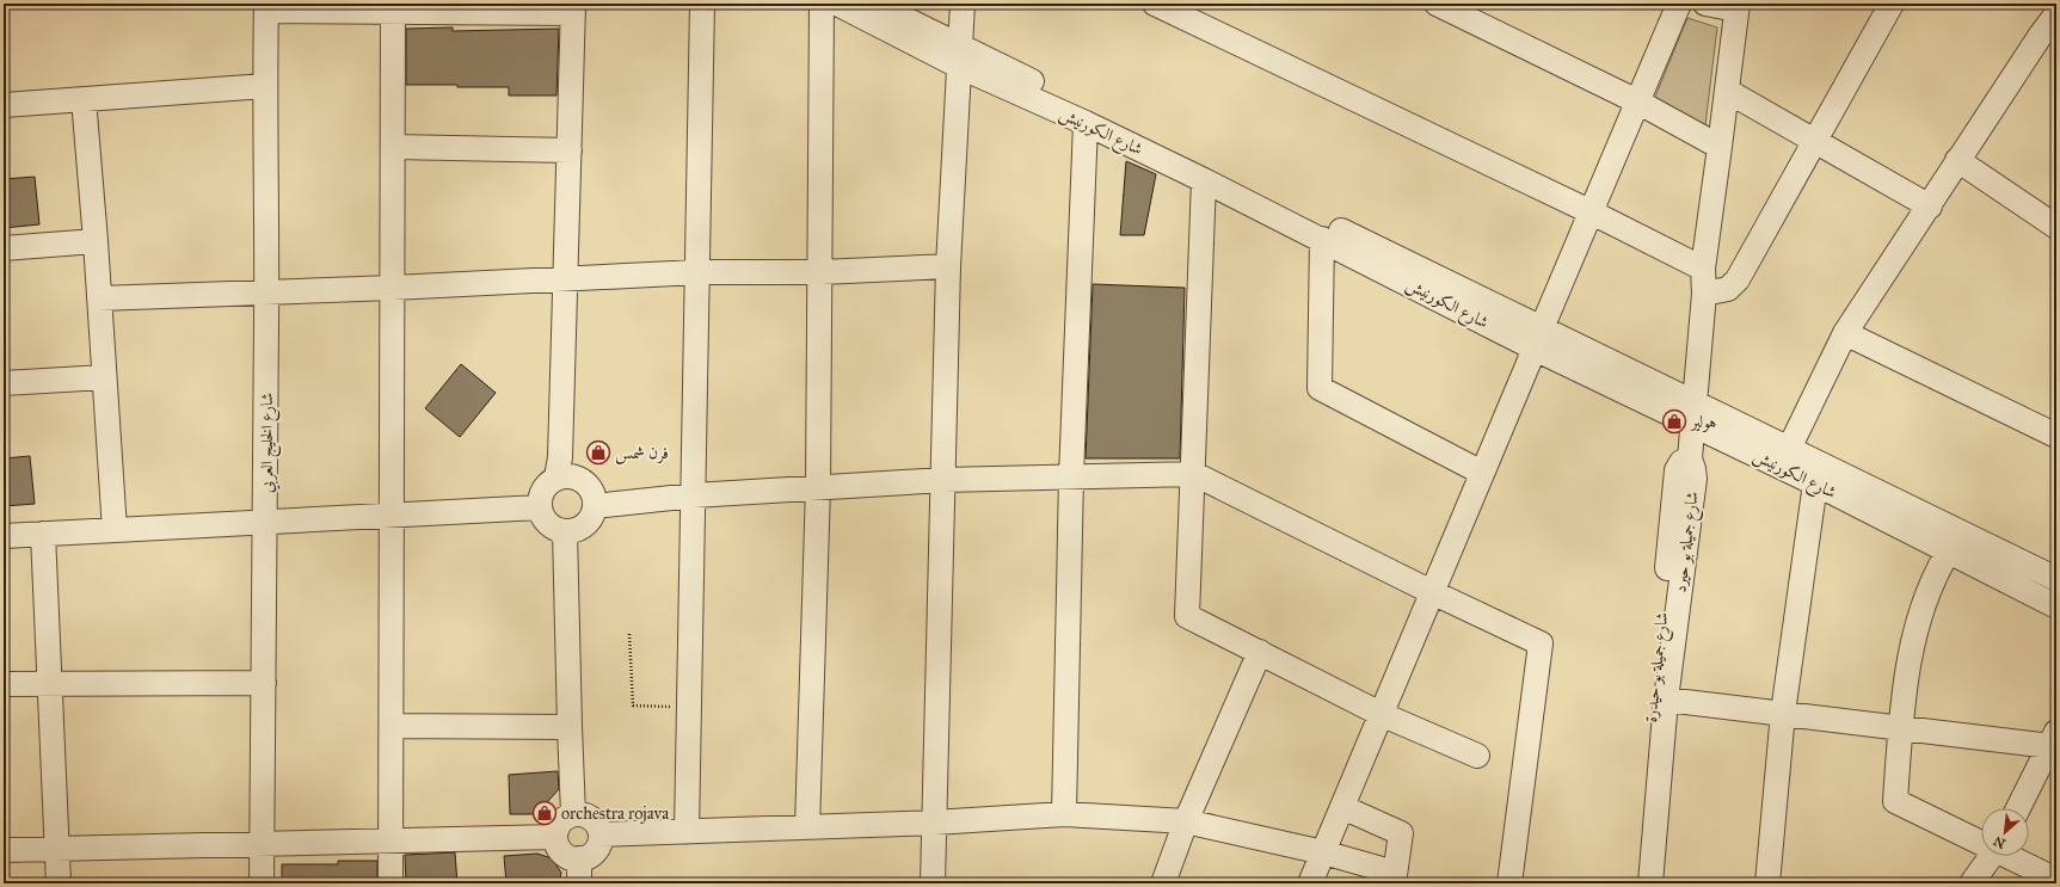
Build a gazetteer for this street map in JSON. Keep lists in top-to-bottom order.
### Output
{
  "streets": {
    "street": [
      "شارع الكورنيش",
      "شارع الخليج العربي",
      "شارع جميلة بو حيرد",
      "شارع جميلة بو حيدرة"
    ]
  },
  "crossings": [
    ["شارع جميلة بو حيرد", "شارع جميلة بو حيدرة"]
  ],
  "places": {
    "shop": ["هولير", "فرن شمس", "orchestra rojava"]
  },
  "north": "bottom left"
}
